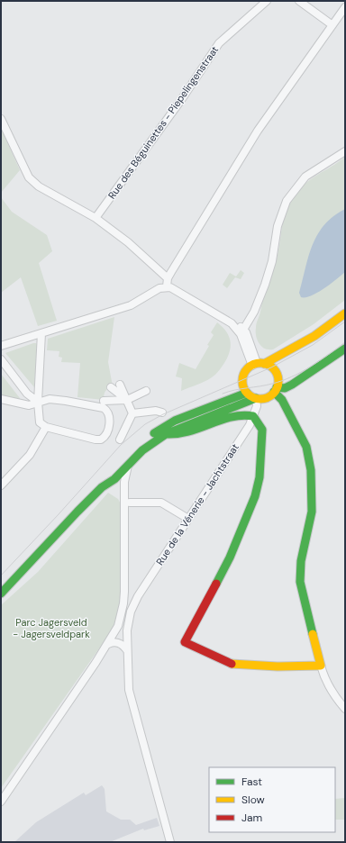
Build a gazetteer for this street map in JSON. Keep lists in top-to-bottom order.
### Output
{
  "streets": {
    "street": ["Rue des Béguinettes - Piepelingenstraat", "Rue de la Vénerie - Jachtstraat"]
  },
  "parks": ["Parc Jagersveld - Jagersveldpark"],
  "legend": ["Fast", "Slow", "Jam"]
}
